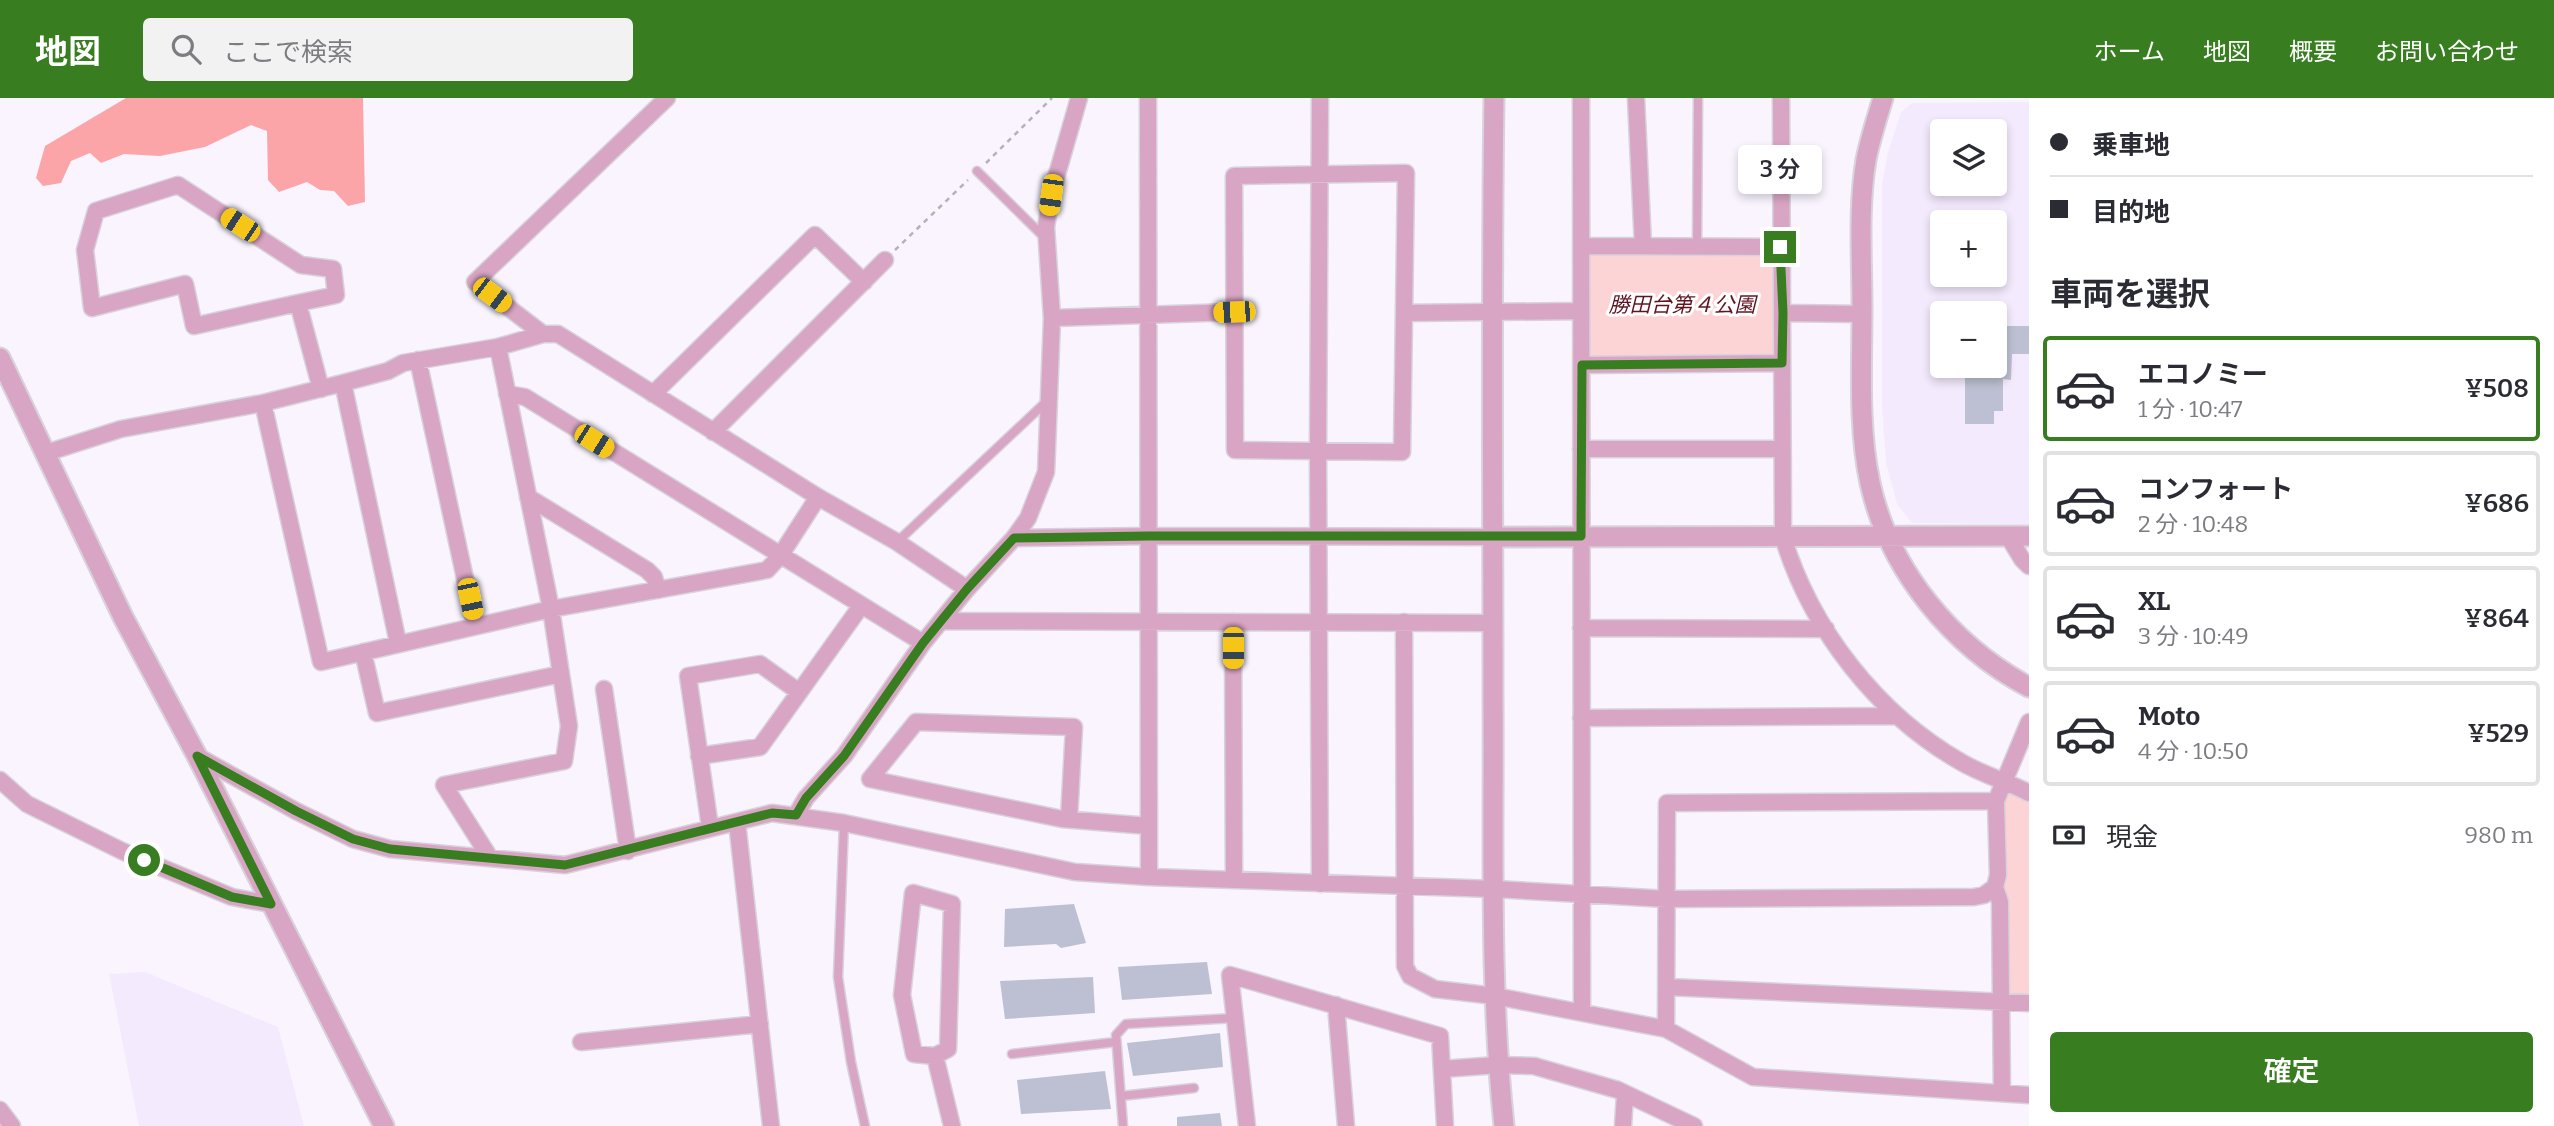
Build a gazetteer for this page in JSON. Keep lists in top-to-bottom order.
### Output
{
  "parks": ["勝田台第４公園"],
  "page": {
    "header": "地図",
    "search": "ここで検索",
    "nav": [
      "ホーム",
      "地図",
      "概要",
      "お問い合わせ"
    ],
    "banner": ["乗車地", "目的地"],
    "map_buttons": ["+", "−"],
    "bubble": "3 分",
    "heading": "車両を選択",
    "list": [
      {
        "name": "エコノミー",
        "note": "1 分 · 10:47",
        "value": "¥508"
      },
      {
        "name": "コンフォート",
        "note": "2 分 · 10:48",
        "value": "¥686"
      },
      {
        "name": "XL",
        "note": "3 分 · 10:49",
        "value": "¥864"
      },
      {
        "name": "Moto",
        "note": "4 分 · 10:50",
        "value": "¥529"
      }
    ],
    "pay": ["現金", "980 m"],
    "buttons": "確定"
  }
}
